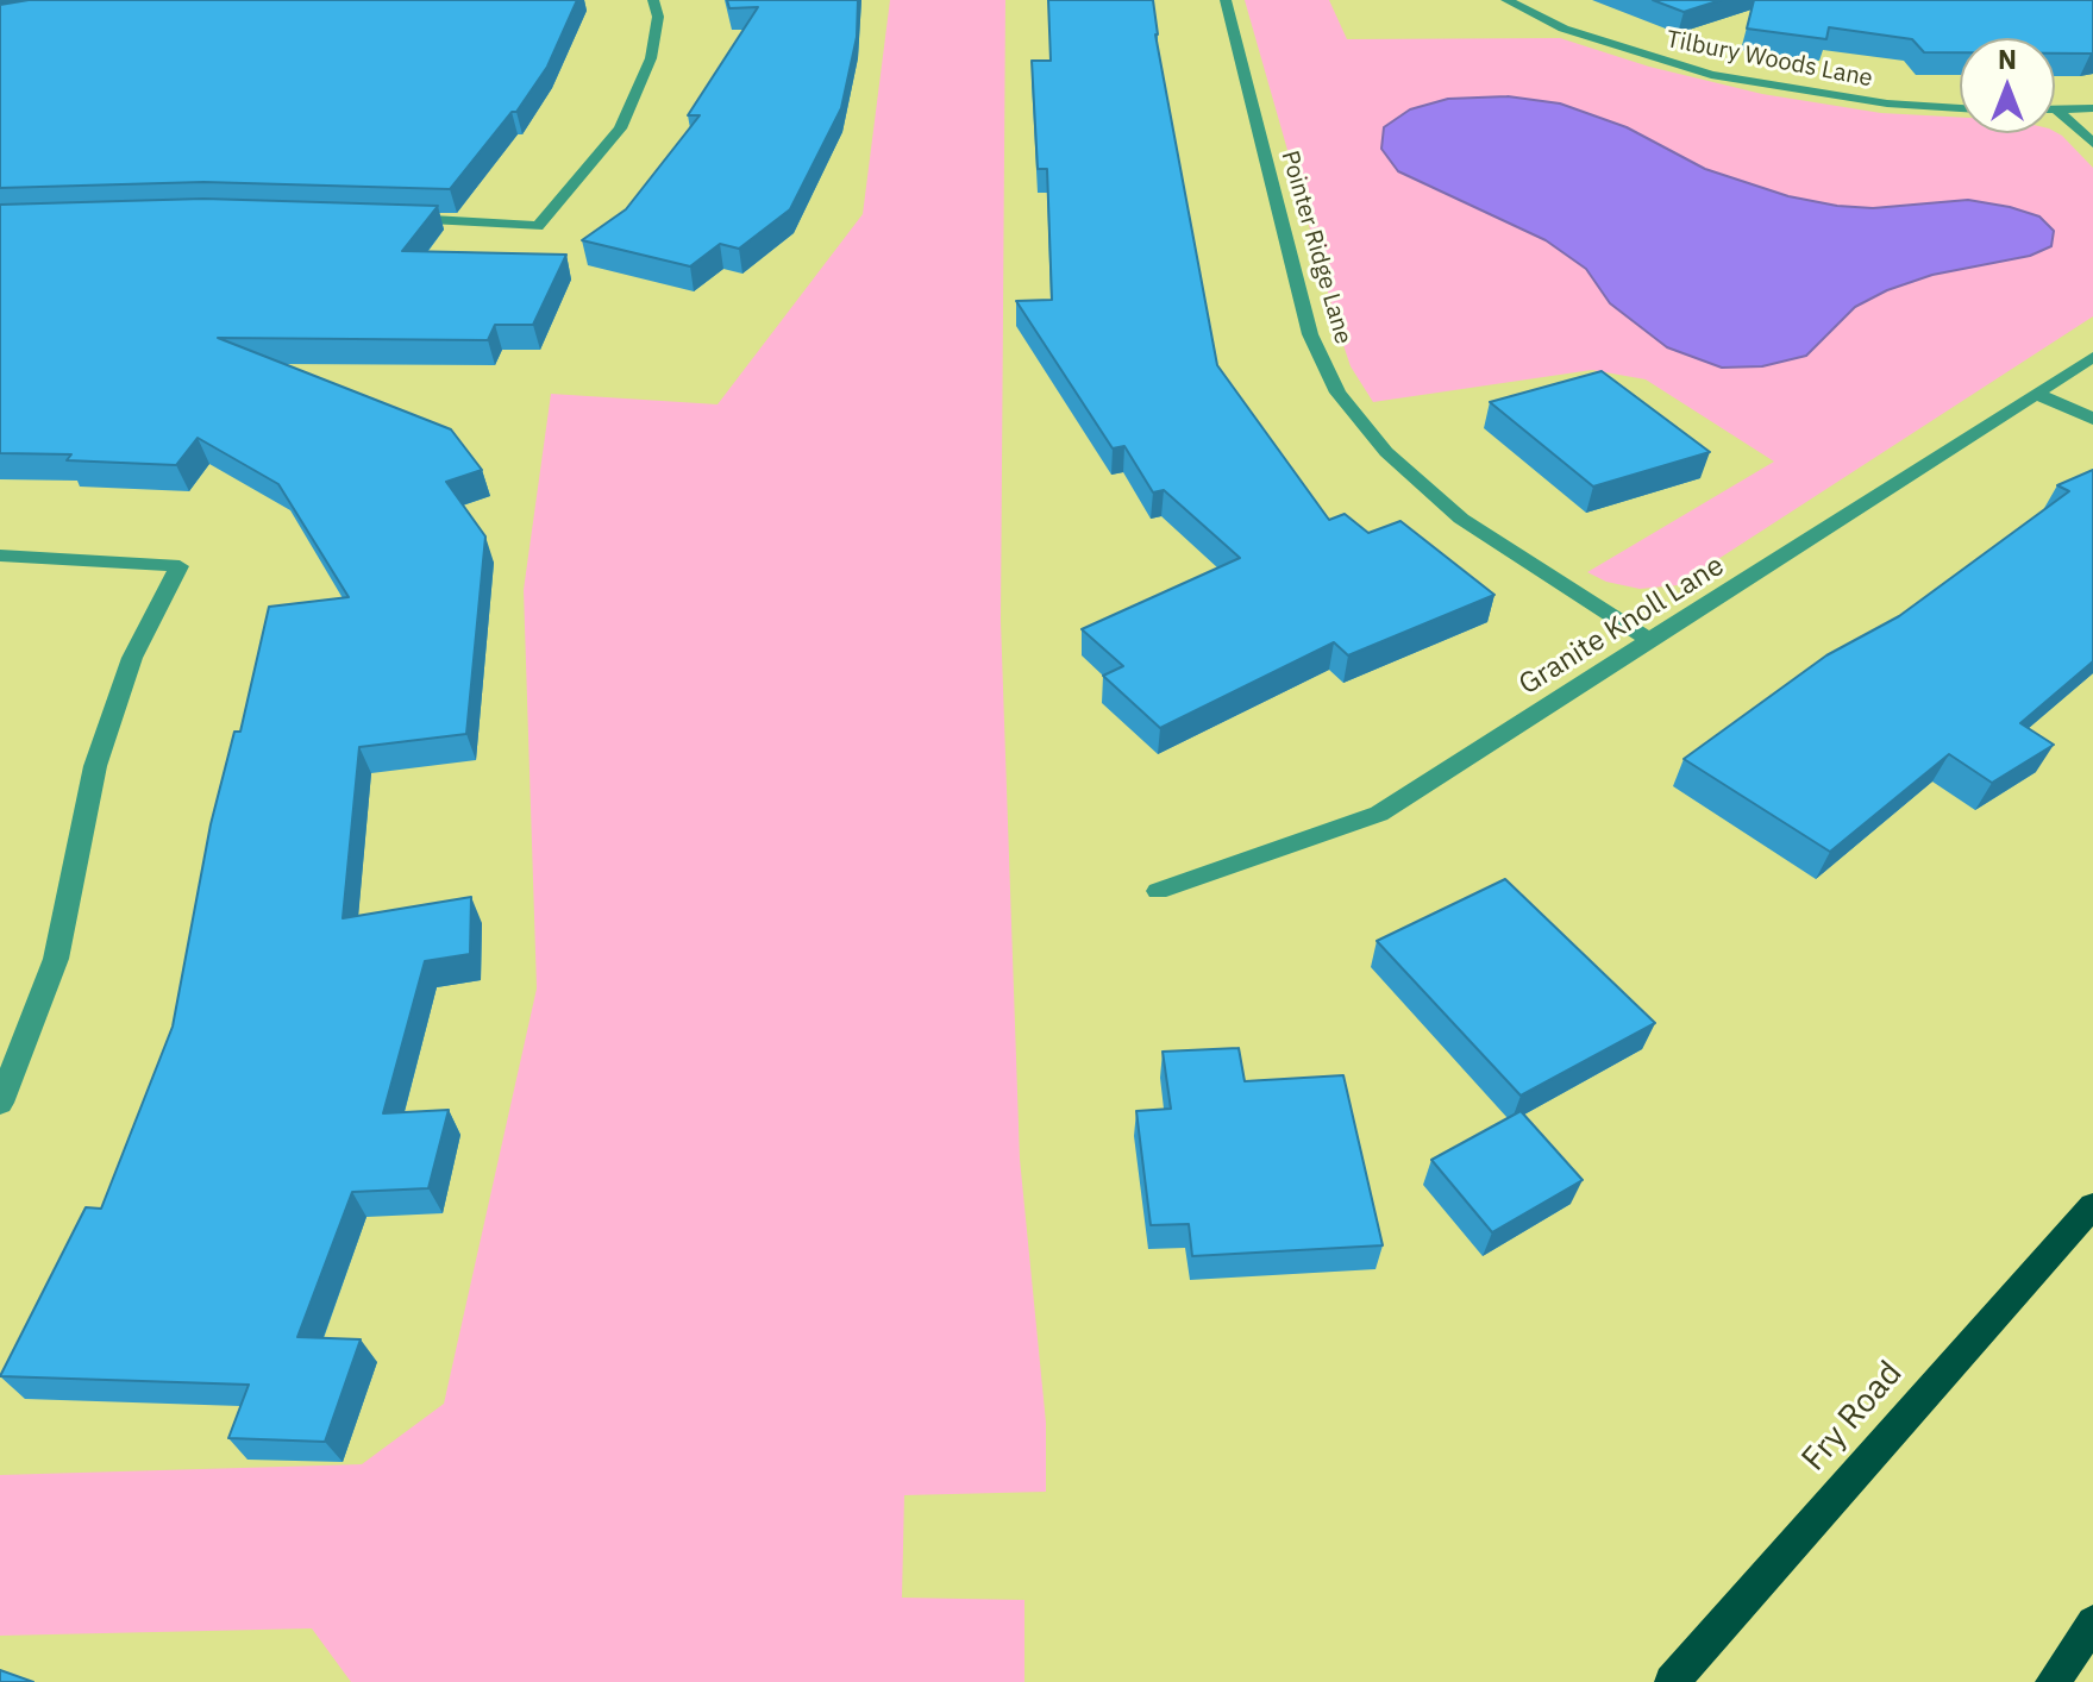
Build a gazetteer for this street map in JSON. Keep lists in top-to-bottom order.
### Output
{
  "streets": {
    "main road": ["Fry Road"],
    "street": ["Tilbury Woods Lane", "Pointer Ridge Lane", "Granite Knoll Lane"]
  },
  "crossings": [
    ["Pointer Ridge Lane", "Granite Knoll Lane"]
  ],
  "north": "top"
}
